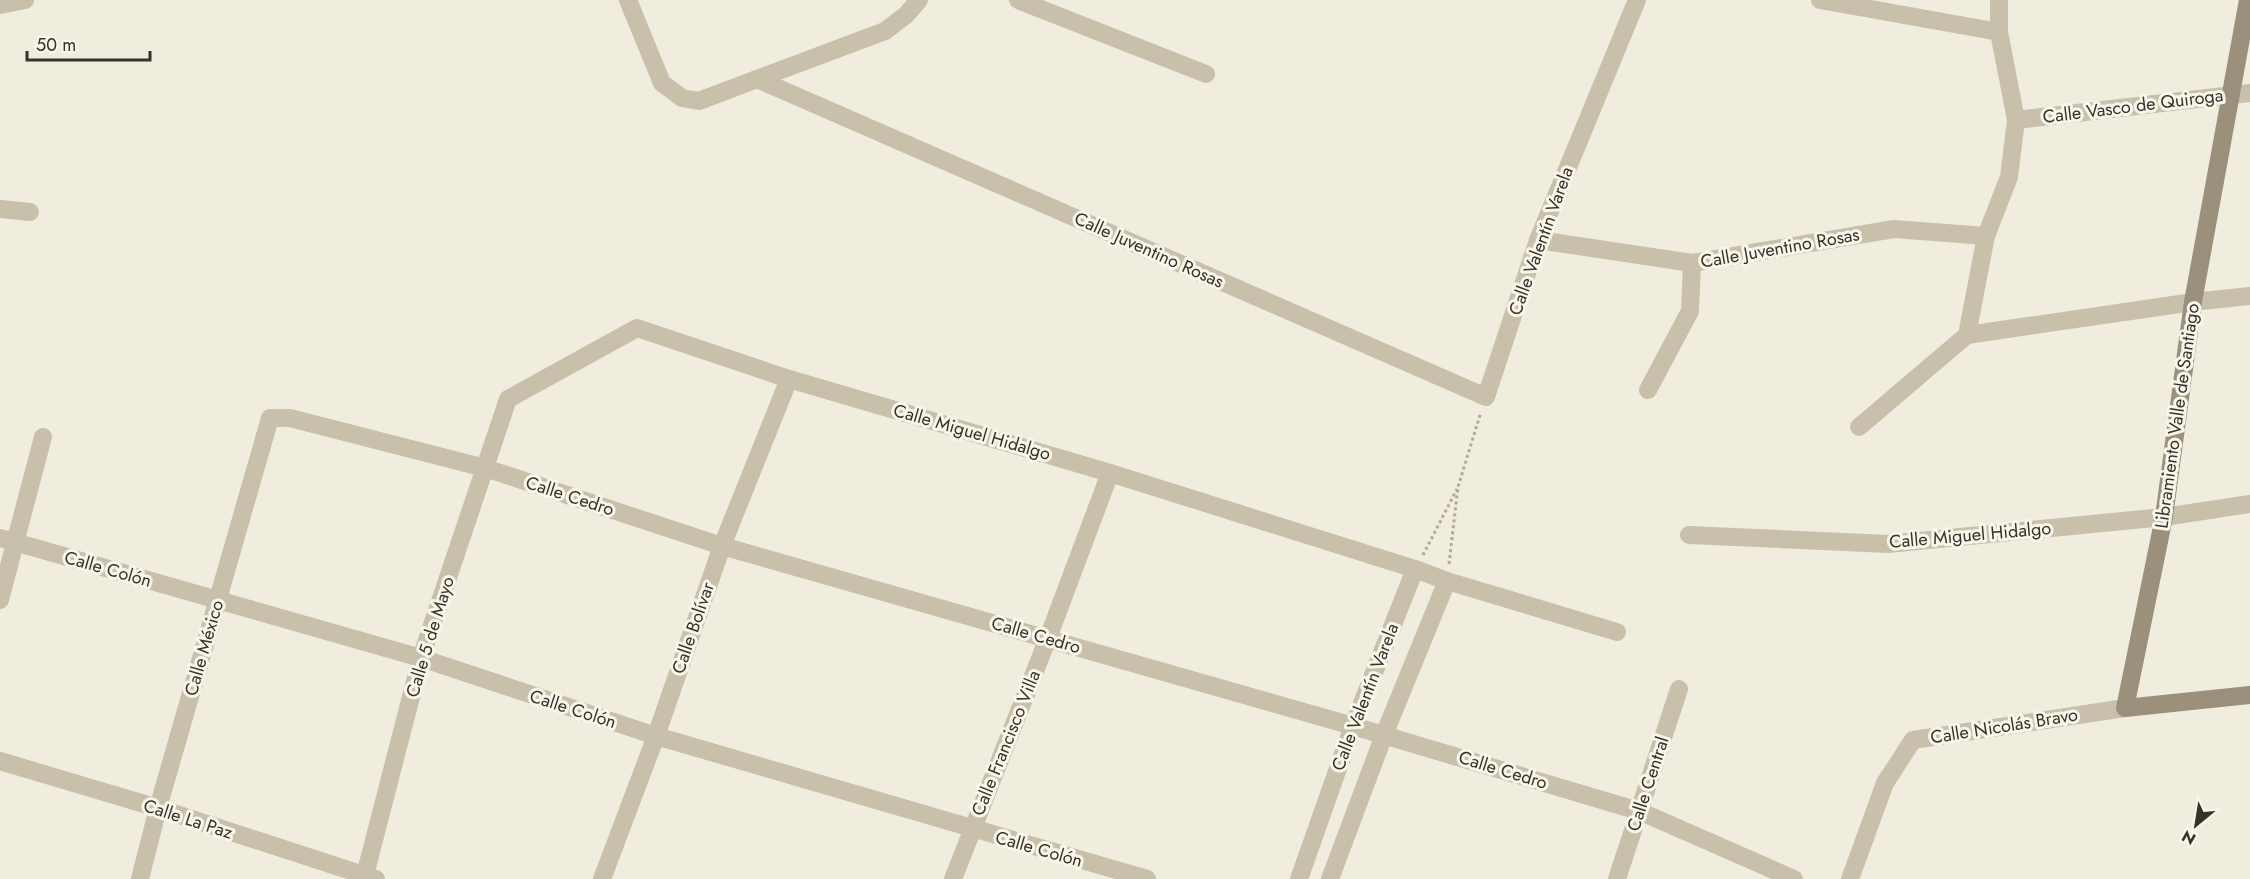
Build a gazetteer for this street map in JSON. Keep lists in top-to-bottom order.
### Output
{
  "streets": {
    "street": [
      "Calle Vasco de Quiroga",
      "Calle Valentín Varela",
      "Calle Juventino Rosas",
      "Libramiento Valle de Santiago",
      "Calle Miguel Hidalgo",
      "Calle Cedro",
      "Calle Colón",
      "Calle Bolívar",
      "Calle 5 de Mayo",
      "Calle México",
      "Calle Nicolás Bravo",
      "Calle Francisco Villa",
      "Calle Central",
      "Calle La Paz"
    ]
  },
  "crossings": [
    ["Calle Vasco de Quiroga", "Libramiento Valle de Santiago"],
    ["Calle Valentín Varela", "Calle Juventino Rosas"],
    ["Calle Valentín Varela", "Calle Miguel Hidalgo"],
    ["Calle Valentín Varela", "Calle Cedro"],
    ["Libramiento Valle de Santiago", "Calle Miguel Hidalgo"],
    ["Libramiento Valle de Santiago", "Calle Nicolás Bravo"],
    ["Calle Miguel Hidalgo", "Calle Bolívar"],
    ["Calle Miguel Hidalgo", "Calle 5 de Mayo"],
    ["Calle Miguel Hidalgo", "Calle Francisco Villa"],
    ["Calle Cedro", "Calle Bolívar"],
    ["Calle Cedro", "Calle 5 de Mayo"],
    ["Calle Cedro", "Calle México"],
    ["Calle Cedro", "Calle Francisco Villa"],
    ["Calle Cedro", "Calle Central"],
    ["Calle Colón", "Calle Bolívar"],
    ["Calle Colón", "Calle 5 de Mayo"],
    ["Calle Colón", "Calle México"],
    ["Calle Colón", "Calle Francisco Villa"],
    ["Calle 5 de Mayo", "Calle La Paz"],
    ["Calle México", "Calle La Paz"]
  ],
  "scale_bar": "50 m",
  "north": "bottom left"
}
